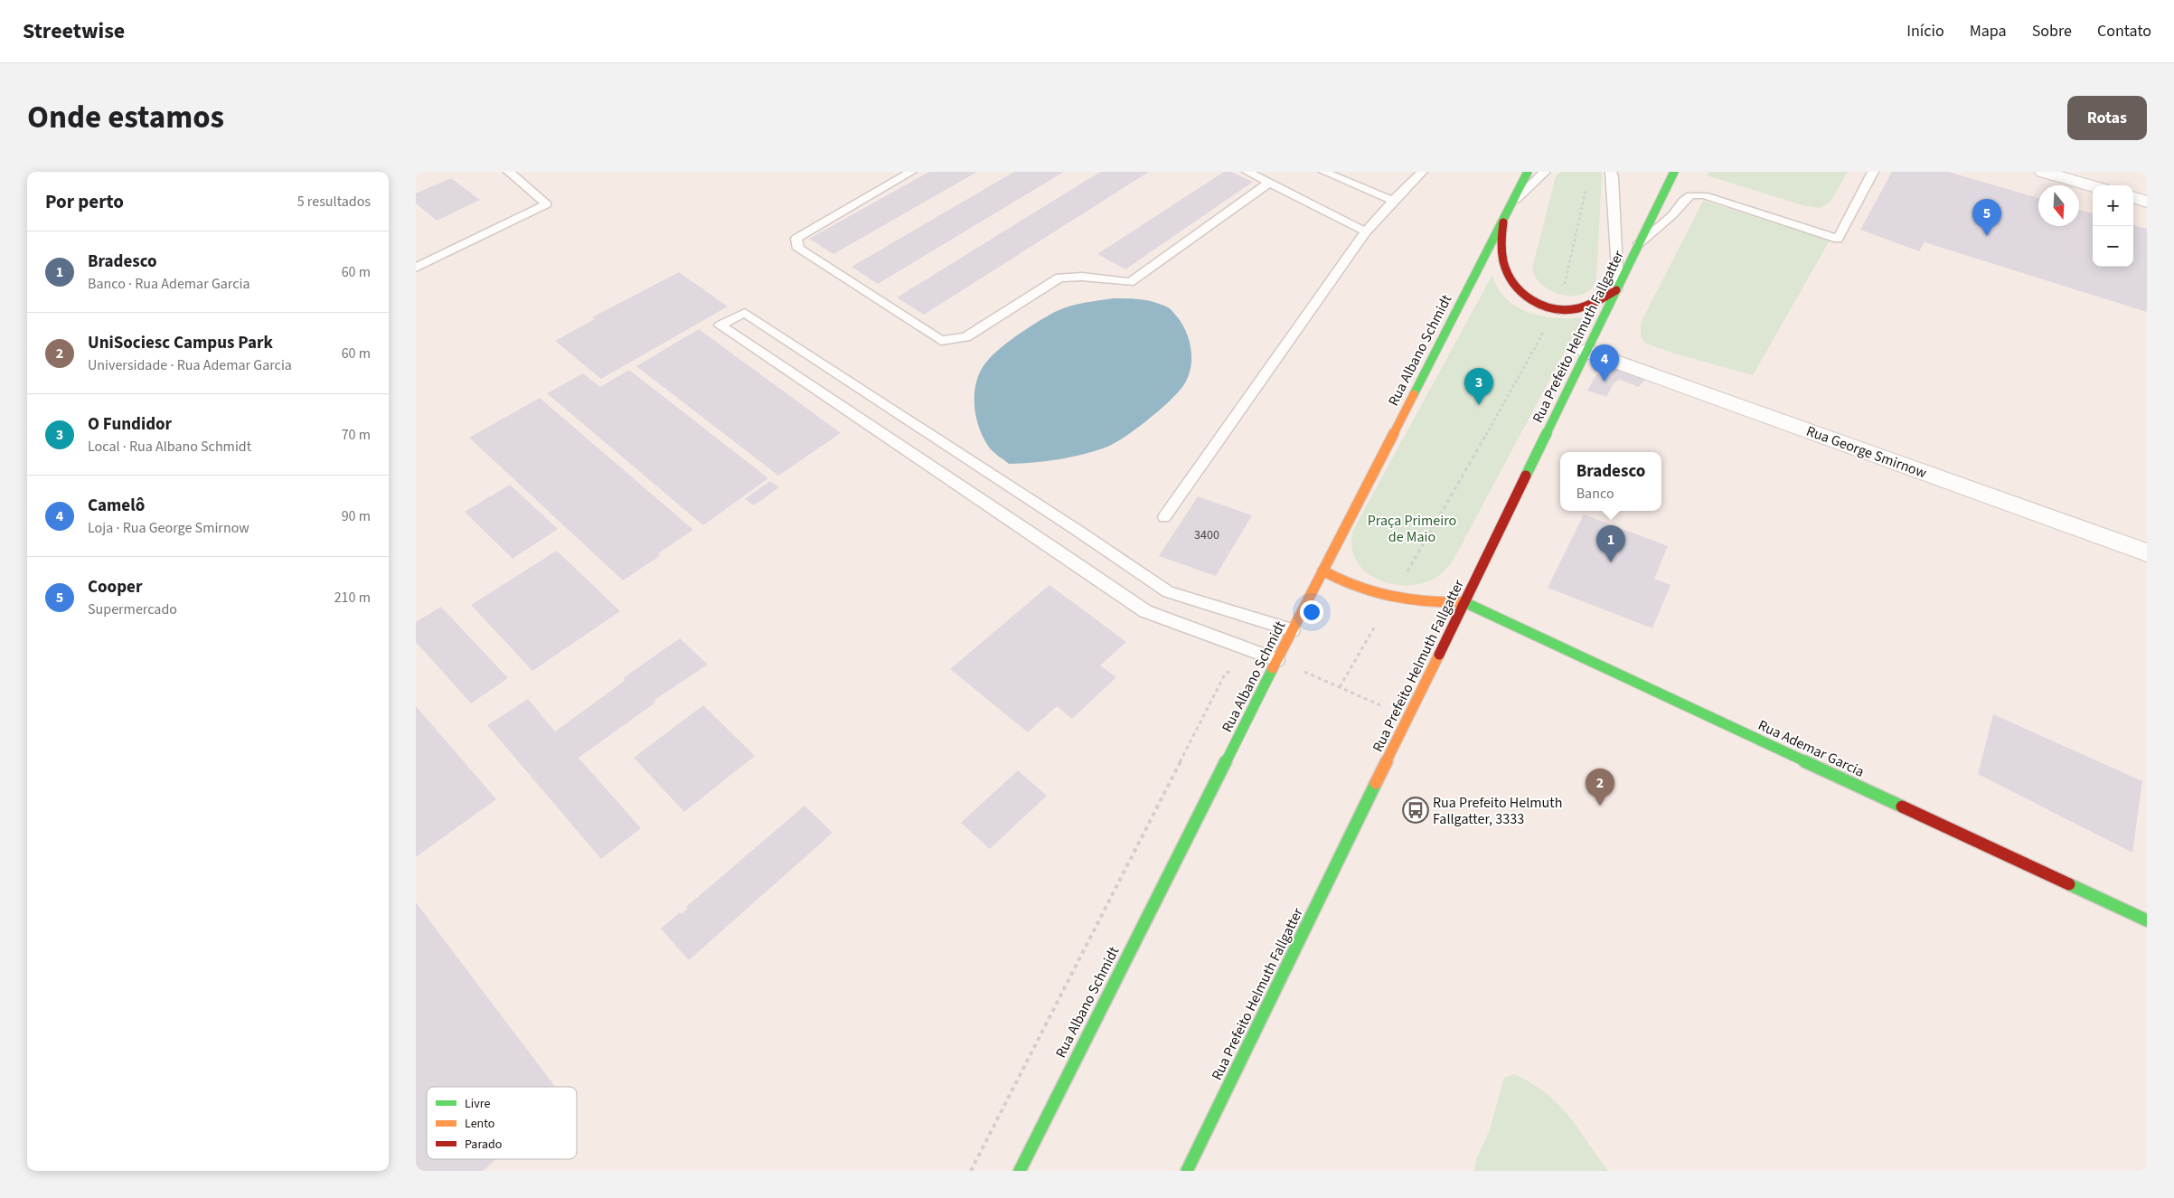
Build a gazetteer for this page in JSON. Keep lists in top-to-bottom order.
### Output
{
  "streets": {
    "main road": ["Rua Prefeito Helmuth Fallgatter", "Rua Albano Schmidt", "Rua Ademar Garcia"],
    "street": ["Rua George Smirnow"]
  },
  "crossings": [
    ["Rua Prefeito Helmuth Fallgatter", "Rua George Smirnow"],
    ["Rua Prefeito Helmuth Fallgatter", "Rua Ademar Garcia"]
  ],
  "parks": ["Praça Primeiro de Maio"],
  "places": {
    "bus stop": ["Rua Prefeito Helmuth Fallgatter, 3333"]
  },
  "house_numbers": ["3400"],
  "legend": ["Livre", "Lento", "Parado"],
  "north": "bottom",
  "page": {
    "header": "Streetwise",
    "nav": [
      "Início",
      "Mapa",
      "Sobre",
      "Contato"
    ],
    "title": "Onde estamos",
    "buttons": "Rotas",
    "heading": ["Por perto", "5 resultados"],
    "map_buttons": ["+", "−"],
    "pins": [
      "5",
      "4",
      "3",
      "1",
      "2"
    ],
    "list": [
      {
        "mark": "1",
        "name": "Bradesco",
        "note": "Banco · Rua Ademar Garcia",
        "value": "60 m"
      },
      {
        "mark": "2",
        "name": "UniSociesc Campus Park",
        "note": "Universidade · Rua Ademar Garcia",
        "value": "60 m"
      },
      {
        "mark": "3",
        "name": "O Fundidor",
        "note": "Local · Rua Albano Schmidt",
        "value": "70 m"
      },
      {
        "mark": "4",
        "name": "Camelô",
        "note": "Loja · Rua George Smirnow",
        "value": "90 m"
      },
      {
        "mark": "5",
        "name": "Cooper",
        "note": "Supermercado",
        "value": "210 m"
      }
    ],
    "popup": ["Bradesco", "Banco"]
  }
}
